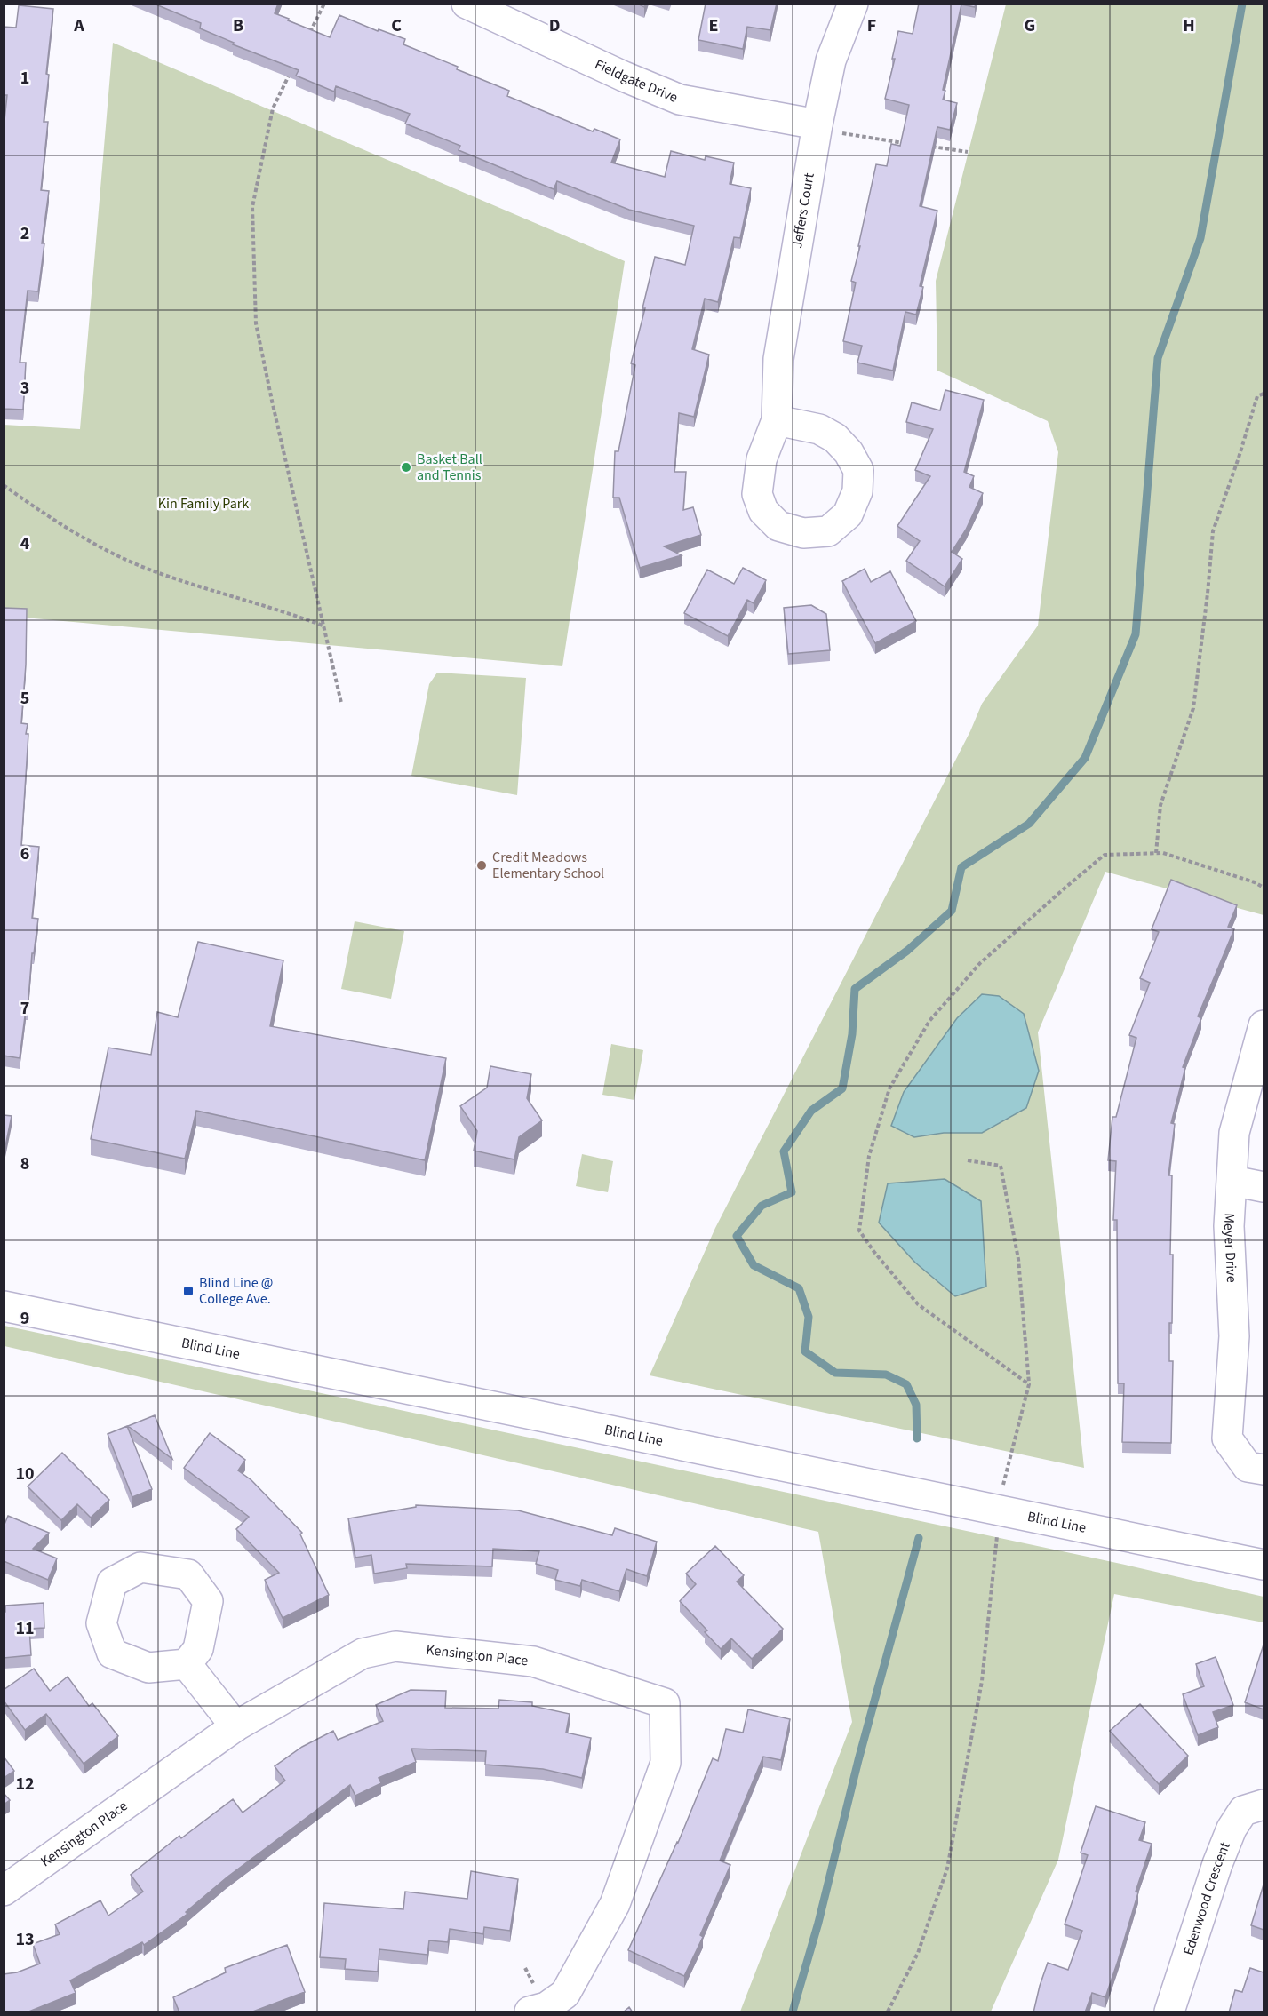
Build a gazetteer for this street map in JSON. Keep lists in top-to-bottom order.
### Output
{
  "streets": {
    "street": [
      "Fieldgate Drive",
      "Jeffers Court",
      "Meyer Drive",
      "Blind Line",
      "Kensington Place",
      "Edenwood Crescent"
    ]
  },
  "crossings": [
    ["Fieldgate Drive", "Jeffers Court"]
  ],
  "parks": ["Kin Family Park"],
  "places": {
    "other": ["Basket Ball and Tennis", "Credit Meadows Elementary School"],
    "transit": ["Blind Line @ College Ave."]
  },
  "grid": {
    "columns": [
      "A",
      "B",
      "C",
      "D",
      "E",
      "F",
      "G",
      "H"
    ],
    "rows": [
      "1",
      "2",
      "3",
      "4",
      "5",
      "6",
      "7",
      "8",
      "9",
      "10",
      "11",
      "12",
      "13"
    ]
  }
}
